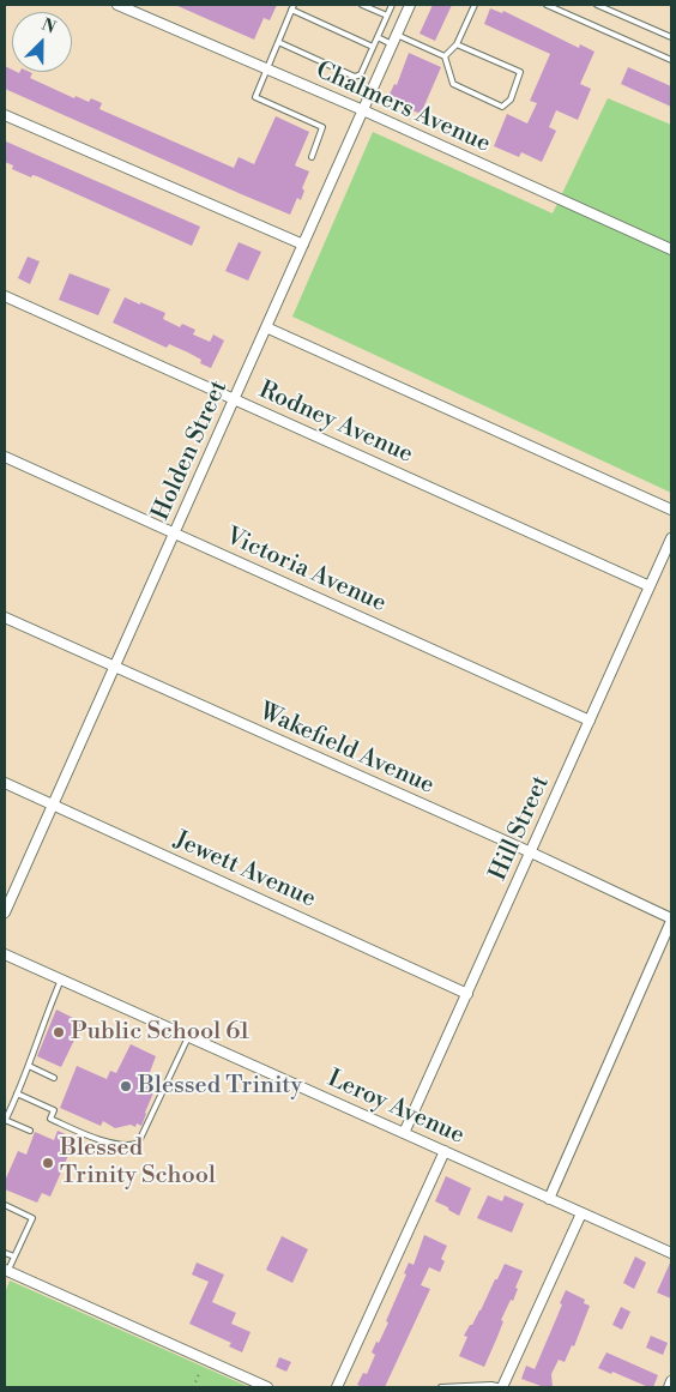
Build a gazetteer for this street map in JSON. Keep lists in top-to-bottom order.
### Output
{
  "streets": {
    "street": [
      "Chalmers Avenue",
      "Rodney Avenue",
      "Holden Street",
      "Victoria Avenue",
      "Wakefield Avenue",
      "Hill Street",
      "Jewett Avenue",
      "Leroy Avenue"
    ]
  },
  "crossings": [
    ["Chalmers Avenue", "Holden Street"],
    ["Rodney Avenue", "Holden Street"],
    ["Rodney Avenue", "Hill Street"],
    ["Holden Street", "Victoria Avenue"],
    ["Holden Street", "Wakefield Avenue"],
    ["Holden Street", "Jewett Avenue"],
    ["Victoria Avenue", "Hill Street"],
    ["Wakefield Avenue", "Hill Street"],
    ["Hill Street", "Jewett Avenue"],
    ["Hill Street", "Leroy Avenue"]
  ],
  "places": ["Public School 61", "Blessed Trinity", "Blessed Trinity School"],
  "north": "top right"
}
